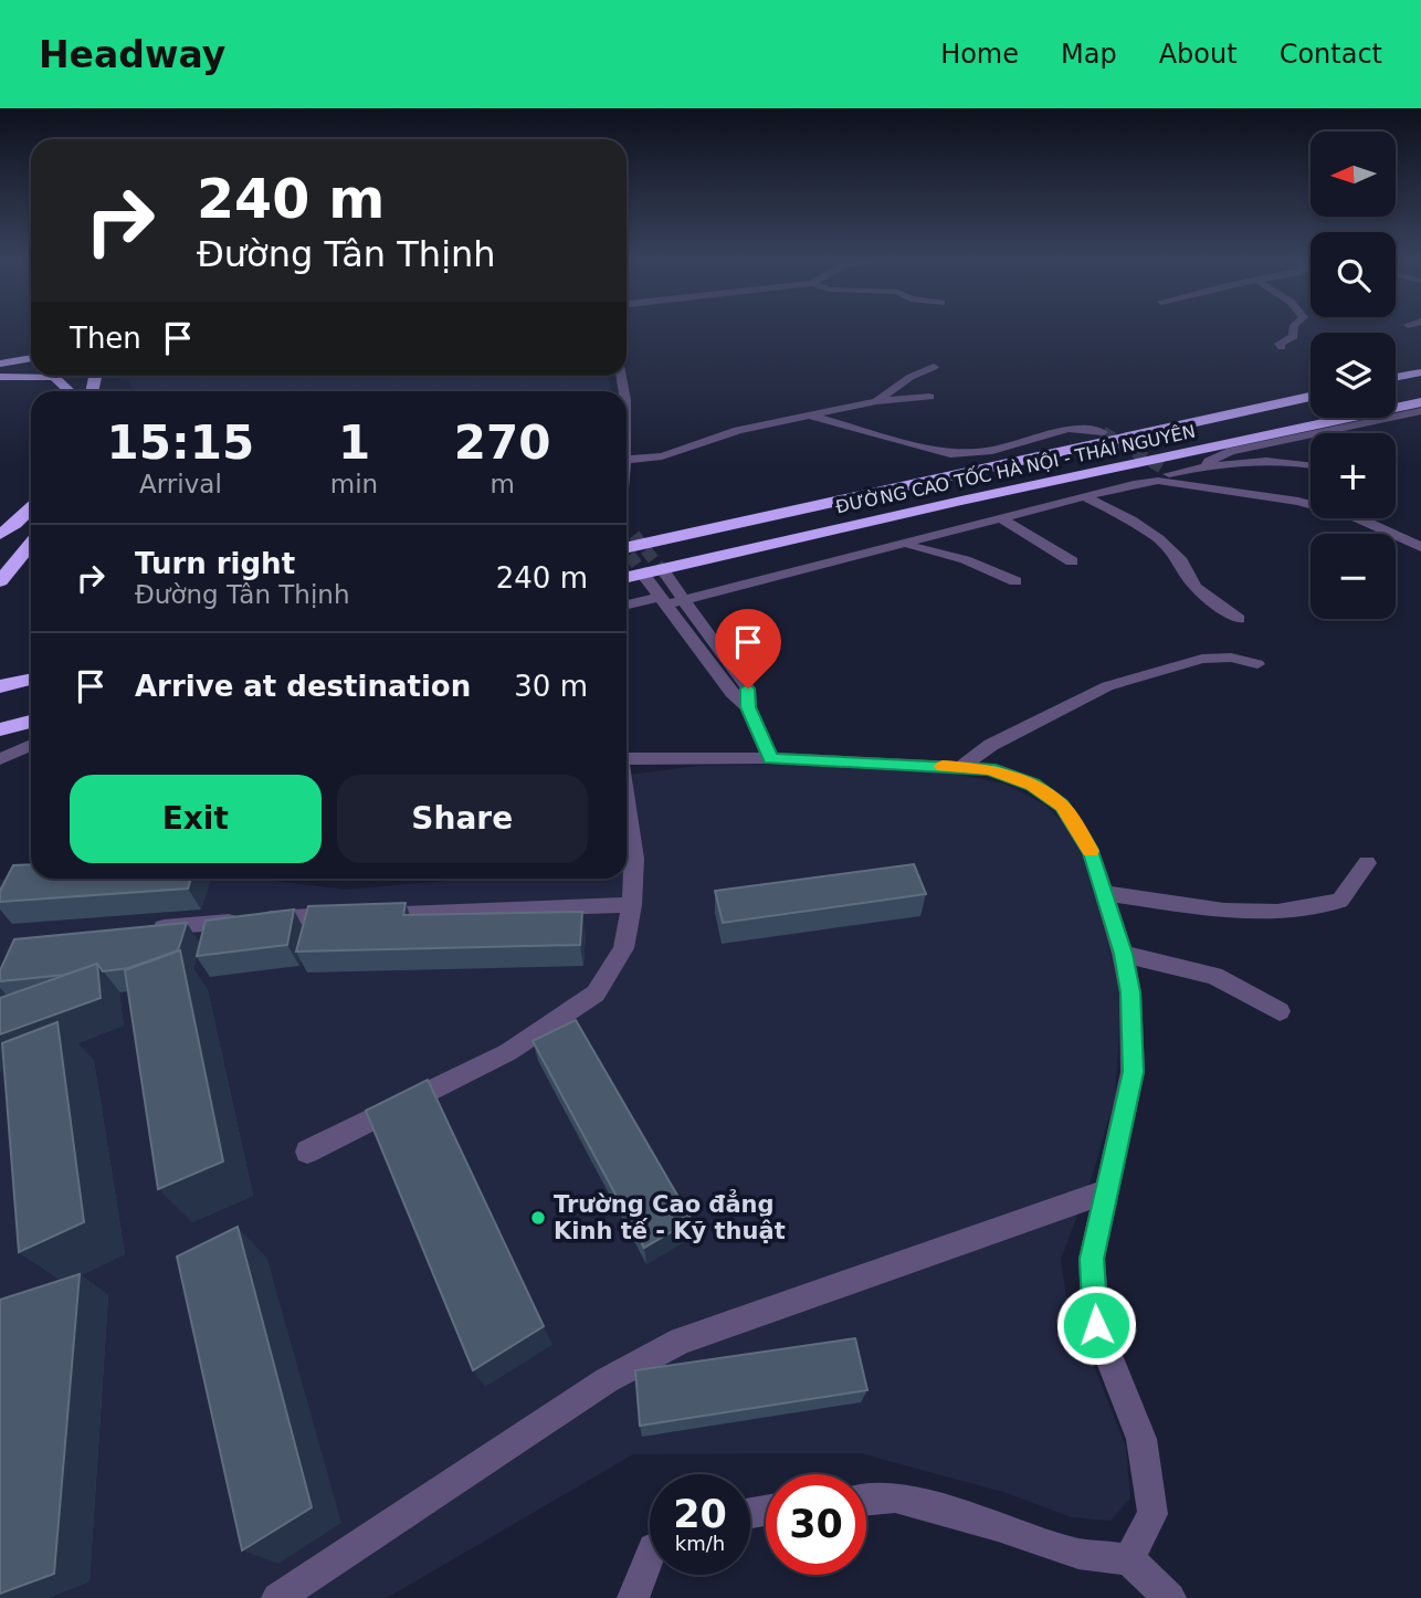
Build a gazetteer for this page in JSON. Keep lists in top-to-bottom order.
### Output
{
  "streets": {
    "highway": ["ĐƯỜNG CAO TỐC HÀ NỘI - THÁI NGUYÊN"]
  },
  "places": ["Trường Cao đẳng Kinh tế - Kỹ thuật"],
  "north": "left",
  "page": {
    "header": "Headway",
    "nav": [
      "Home",
      "Map",
      "About",
      "Contact"
    ],
    "map_buttons": ["+", "−"],
    "turn": ["240 m", "Đường Tân Thịnh"],
    "then": "Then",
    "eta": [
      "15:15",
      "Arrival",
      "1",
      "min",
      "270",
      "m"
    ],
    "list": [
      {
        "name": "Turn right",
        "note": "Đường Tân Thịnh",
        "value": "240 m"
      },
      {
        "name": "Arrive at destination",
        "value": "30 m"
      }
    ],
    "buttons": ["Exit", "Share"],
    "speed": "20 km/h",
    "limit": "30"
  }
}
